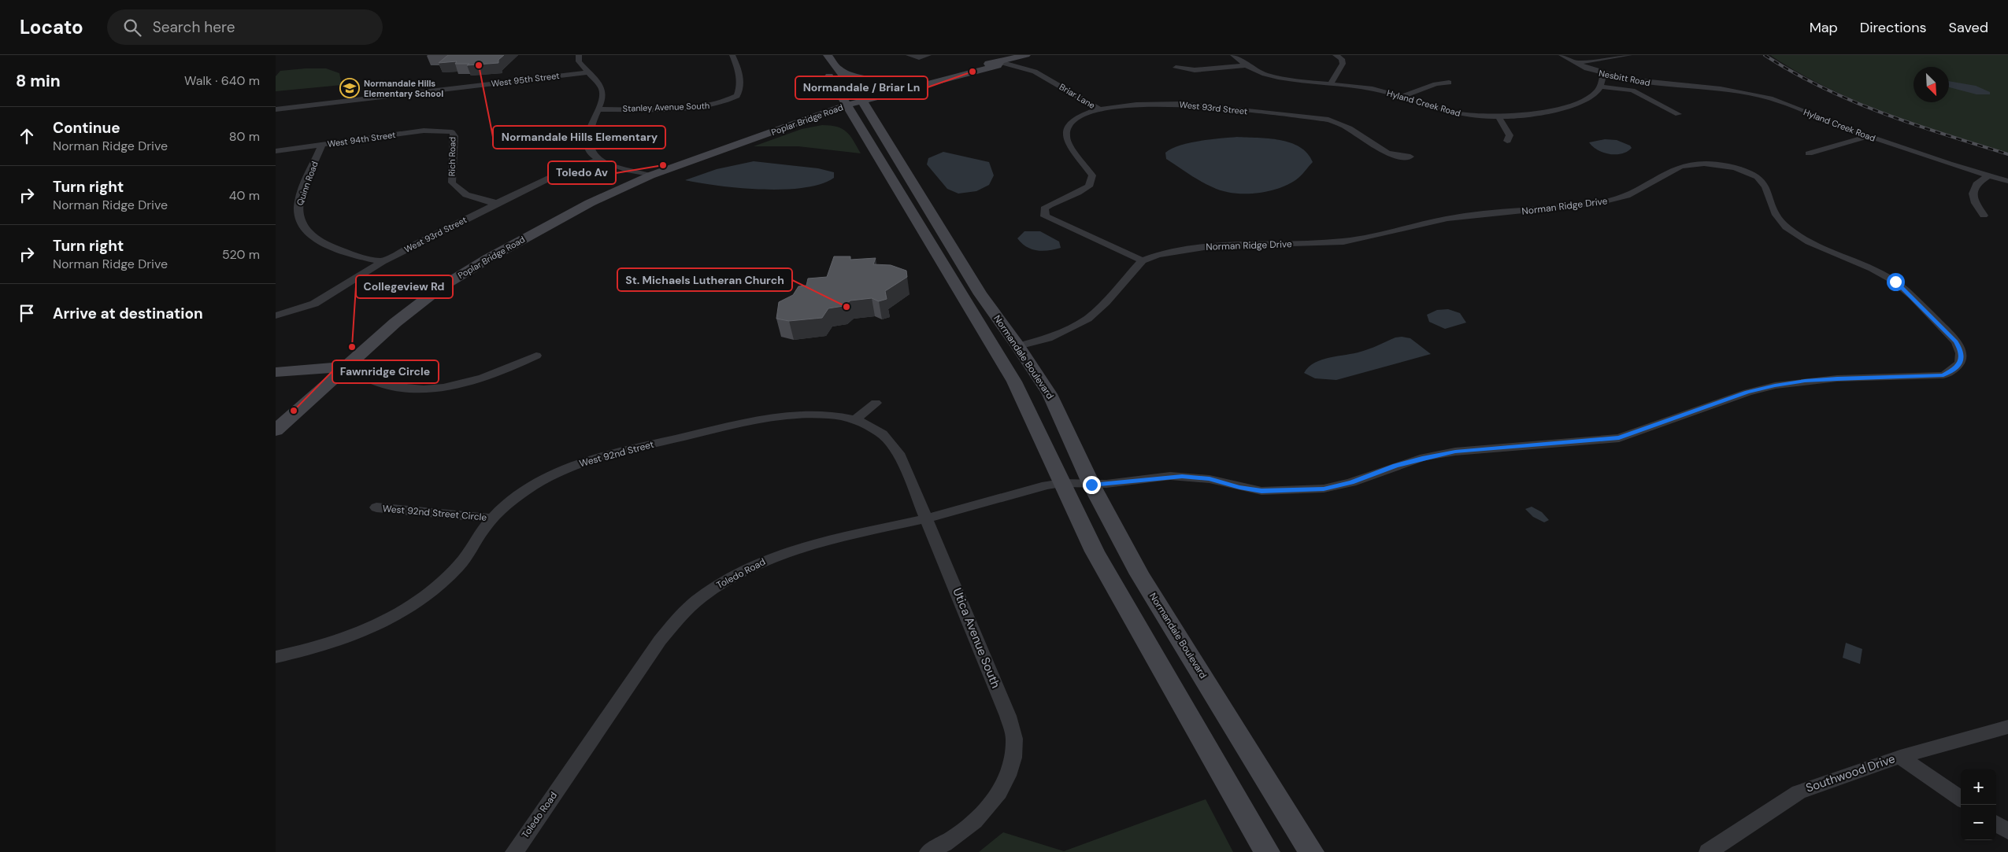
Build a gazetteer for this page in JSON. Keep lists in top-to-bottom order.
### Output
{
  "streets": {
    "main road": ["Poplar Bridge Road", "Normandale Boulevard"],
    "street": [
      "Nesbitt Road",
      "West 95th Street",
      "Briar Lane",
      "Hyland Creek Road",
      "Stanley Avenue South",
      "West 93rd Street",
      "West 94th Street",
      "Rich Road",
      "Quinn Road",
      "Norman Ridge Drive",
      "West 92nd Street",
      "West 92nd Street Circle",
      "Toledo Road",
      "Utica Avenue South",
      "Southwood Drive"
    ]
  },
  "crossings": [
    ["Nesbitt Road", "Hyland Creek Road"],
    ["Briar Lane", "West 93rd Street"],
    ["Briar Lane", "Norman Ridge Drive"],
    ["West 93rd Street", "Rich Road"],
    ["West 93rd Street", "Quinn Road"],
    ["Poplar Bridge Road", "Normandale Boulevard"],
    ["West 94th Street", "Rich Road"],
    ["West 94th Street", "Quinn Road"],
    ["Norman Ridge Drive", "Normandale Boulevard"],
    ["Norman Ridge Drive", "Toledo Road"],
    ["Normandale Boulevard", "Toledo Road"],
    ["West 92nd Street", "West 92nd Street Circle"],
    ["West 92nd Street", "Utica Avenue South"],
    ["Toledo Road", "Utica Avenue South"]
  ],
  "places": {
    "other": [
      "Normandale Hills Elementary",
      "Normandale / Briar Ln",
      "Toledo Av",
      "St. Michaels Lutheran Church",
      "Collegeview Rd",
      "Fawnridge Circle"
    ],
    "school or university": ["Normandale Hills Elementary School"]
  },
  "north": "bottom right",
  "page": {
    "header": "Locato",
    "search": "Search here",
    "nav": ["Map", "Directions", "Saved"],
    "heading": ["8 min", "Walk · 640 m"],
    "list": [
      ["Continue", "Norman Ridge Drive", "80 m"],
      ["Turn right", "Norman Ridge Drive", "40 m"],
      ["Turn right", "Norman Ridge Drive", "520 m"],
      "Arrive at destination"
    ],
    "map_buttons": ["+", "−"]
  }
}
